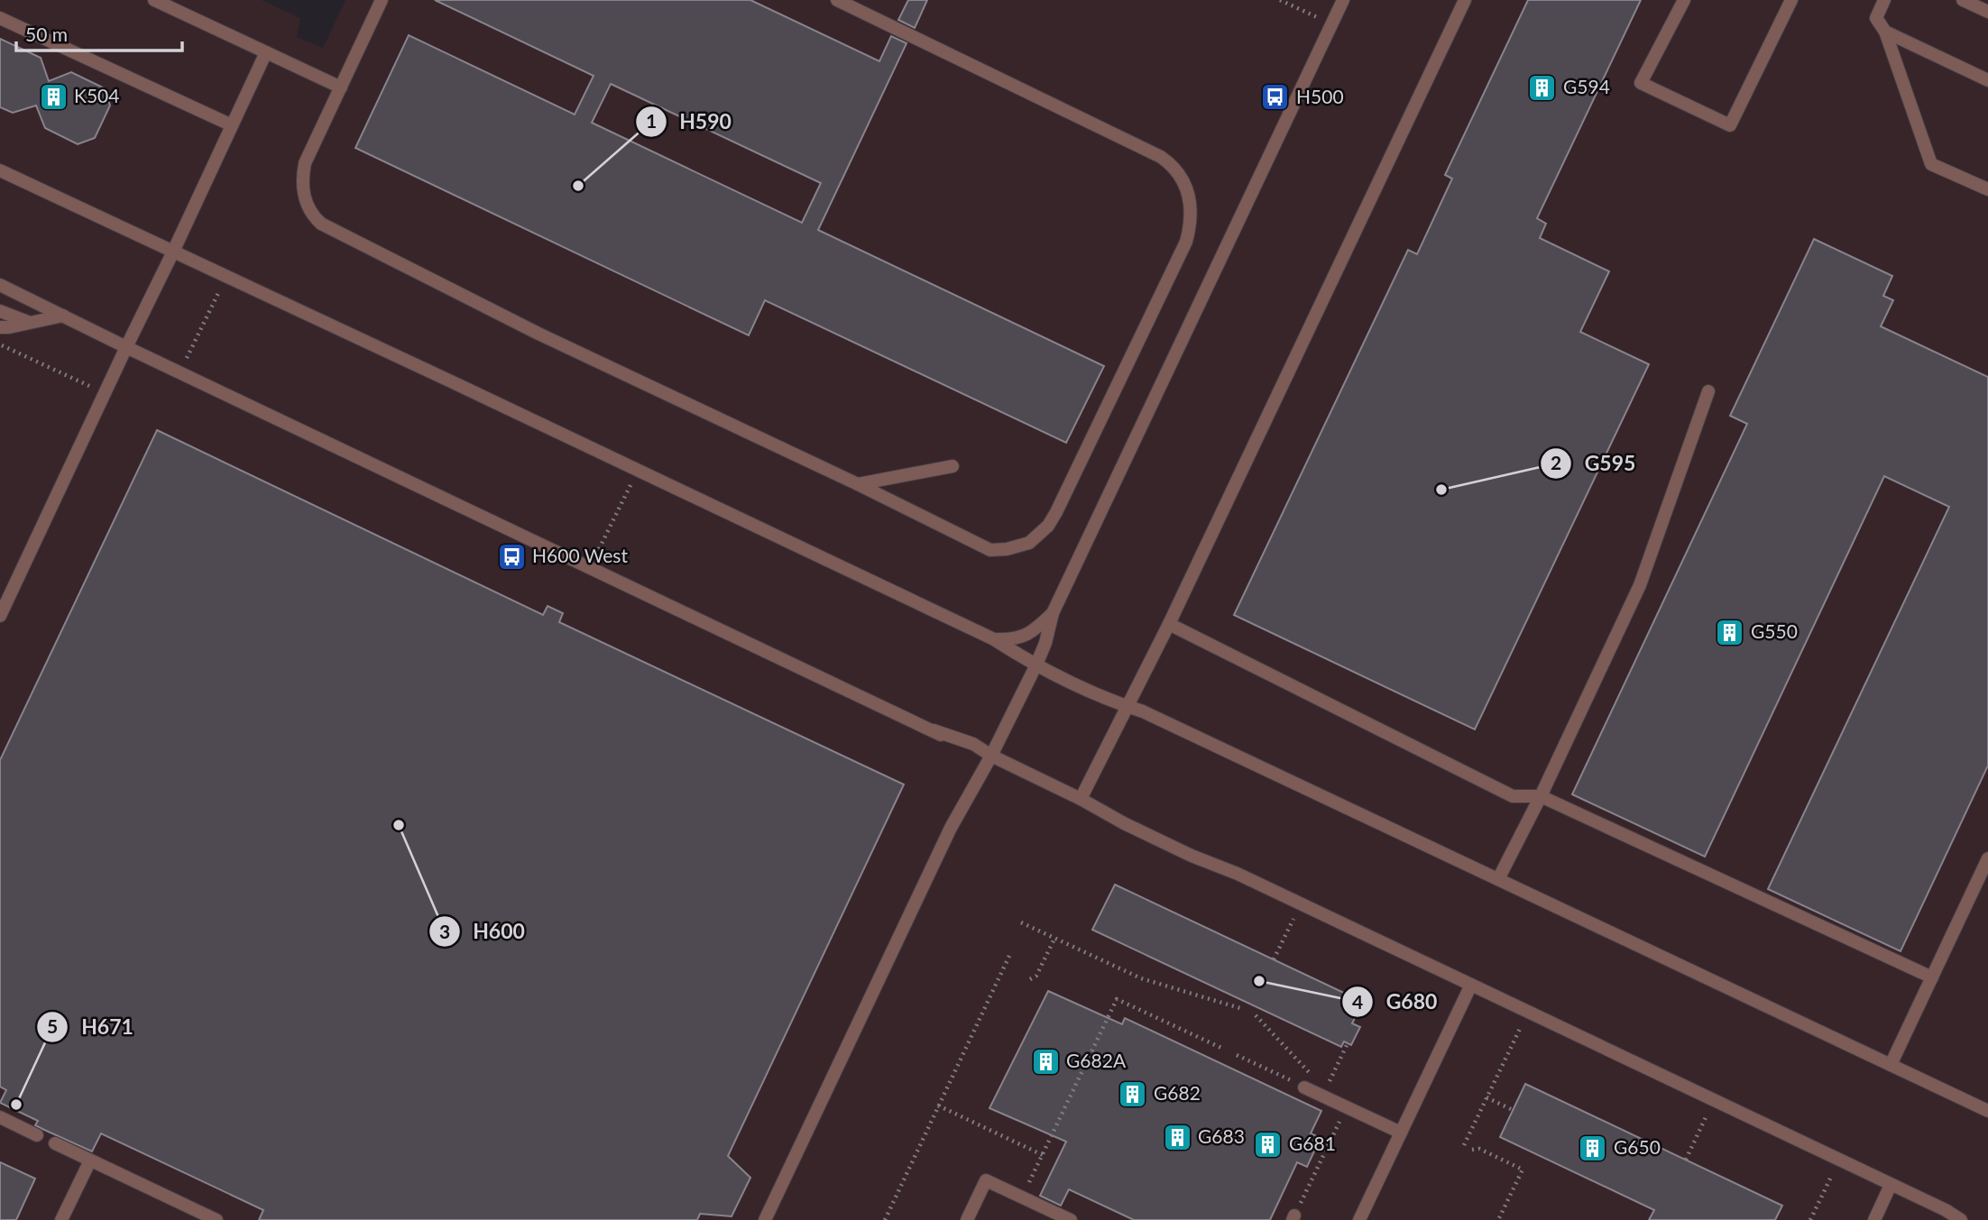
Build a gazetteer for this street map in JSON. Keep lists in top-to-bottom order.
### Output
{
  "places": {
    "building": [
      "G594",
      "K504",
      "G550",
      "G682A",
      "G682",
      "G683",
      "G681",
      "G650"
    ],
    "bus stop": ["H500", "H600 West"],
    "other": [
      "H590",
      "G595",
      "H600",
      "G680",
      "H671"
    ]
  },
  "scale_bar": "50 m"
}
